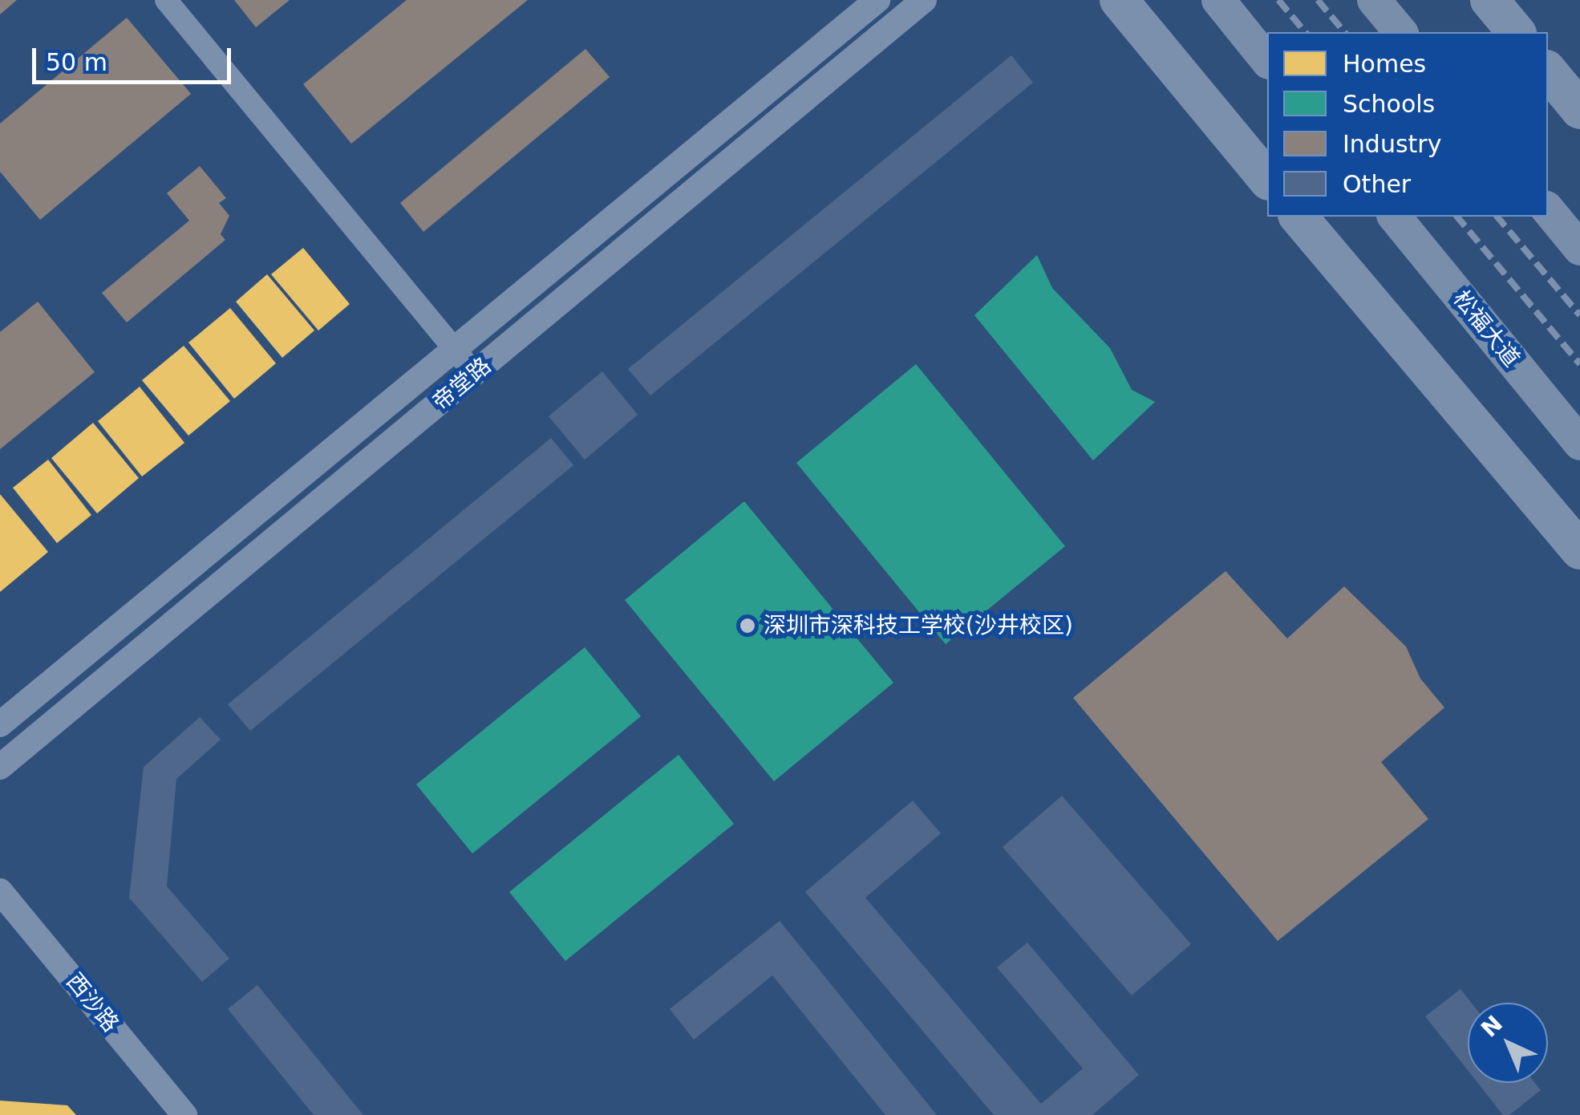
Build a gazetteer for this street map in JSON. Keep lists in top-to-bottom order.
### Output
{
  "streets": {
    "main road": ["松福大道"],
    "street": ["帝堂路", "西沙路"]
  },
  "places": ["深圳市深科技工学校(沙井校区)"],
  "legend": [
    "Homes",
    "Schools",
    "Industry",
    "Other"
  ],
  "scale_bar": "50 m",
  "north": "top left"
}
